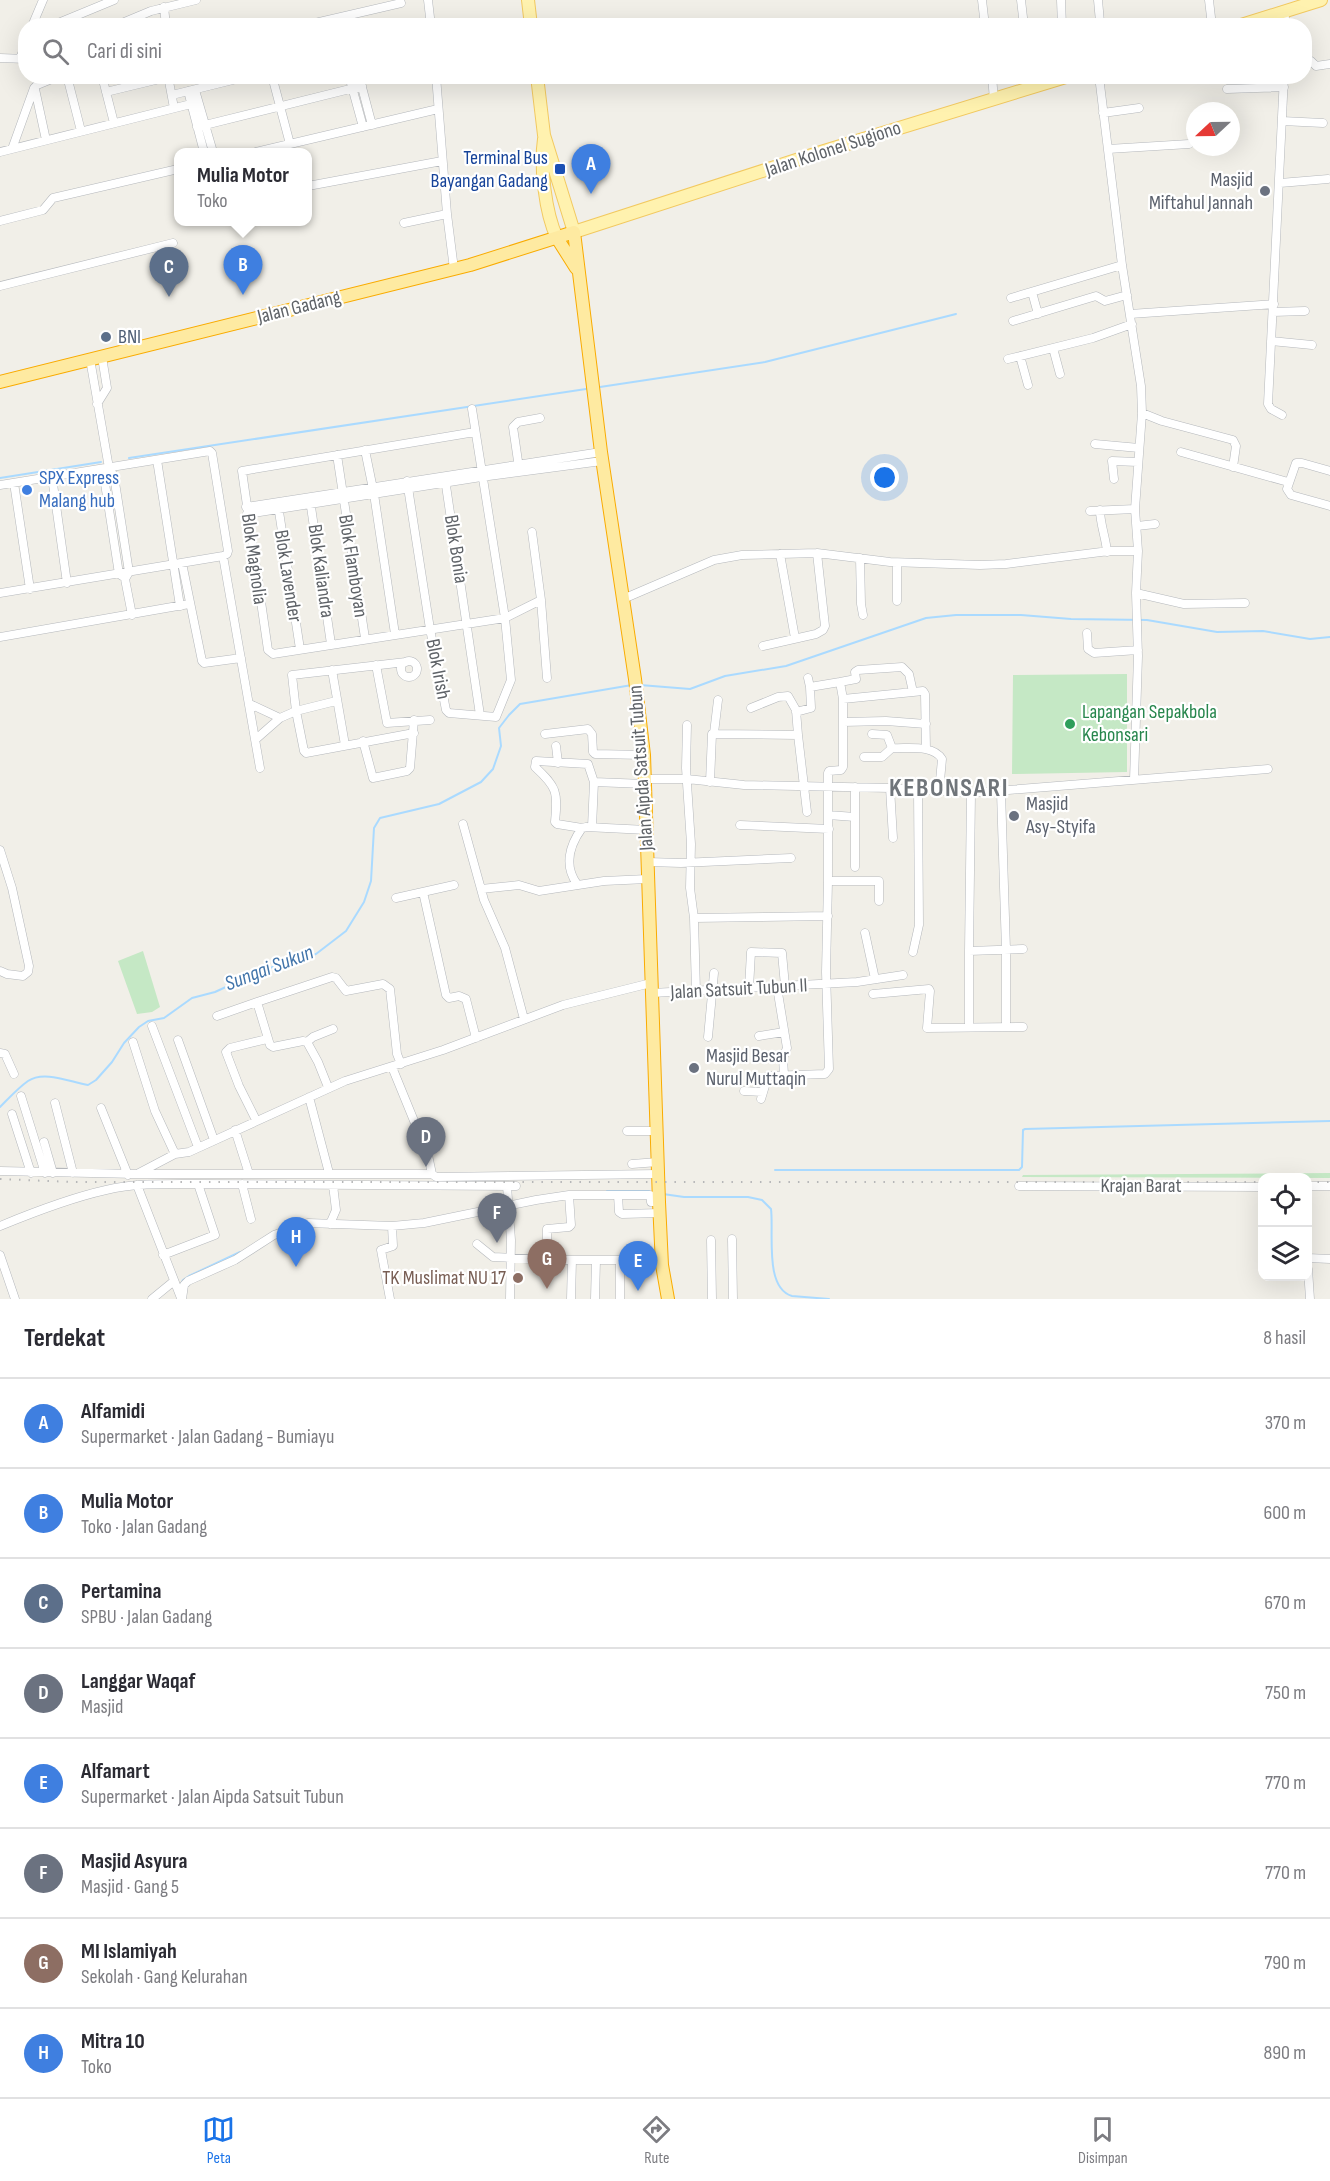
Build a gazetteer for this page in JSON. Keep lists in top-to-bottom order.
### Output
{
  "streets": {
    "highway": ["Jalan Gadang", "Jalan Aipda Satsuit Tubun"],
    "main road": ["Jalan Kolonel Sugiono"],
    "street": [
      "Blok Bonia",
      "Blok Magnolia",
      "Blok Flamboyan",
      "Blok Kaliandra",
      "Blok Lavender",
      "Blok Irish",
      "Jalan Satsuit Tubun II",
      "Krajan Barat"
    ]
  },
  "crossings": [
    ["Jalan Kolonel Sugiono", "Jalan Gadang"],
    ["Jalan Gadang", "Jalan Aipda Satsuit Tubun"],
    ["Blok Bonia", "Blok Irish"],
    ["Blok Magnolia", "Blok Flamboyan"],
    ["Blok Magnolia", "Blok Lavender"],
    ["Jalan Aipda Satsuit Tubun", "Jalan Satsuit Tubun II"]
  ],
  "districts": ["KEBONSARI"],
  "water": ["Sungai Sukun"],
  "places": {
    "transit": ["Terminal Bus Bayangan Gadang"],
    "other": [
      "Masjid Miftahul Jannah",
      "BNI",
      "SPX Express Malang hub",
      "Lapangan Sepakbola Kebonsari",
      "Masjid Asy-Styifa",
      "Masjid Besar Nurul Muttaqin",
      "TK Muslimat NU 17"
    ]
  },
  "north": "left",
  "page": {
    "search": "Cari di sini",
    "pins": [
      "A",
      "B",
      "C",
      "D",
      "F",
      "H",
      "G",
      "E"
    ],
    "popup": ["Mulia Motor", "Toko"],
    "heading": ["Terdekat", "8 hasil"],
    "list": [
      {
        "mark": "A",
        "name": "Alfamidi",
        "note": "Supermarket · Jalan Gadang - Bumiayu",
        "value": "370 m"
      },
      {
        "mark": "B",
        "name": "Mulia Motor",
        "note": "Toko · Jalan Gadang",
        "value": "600 m"
      },
      {
        "mark": "C",
        "name": "Pertamina",
        "note": "SPBU · Jalan Gadang",
        "value": "670 m"
      },
      {
        "mark": "D",
        "name": "Langgar Waqaf",
        "note": "Masjid",
        "value": "750 m"
      },
      {
        "mark": "E",
        "name": "Alfamart",
        "note": "Supermarket · Jalan Aipda Satsuit Tubun",
        "value": "770 m"
      },
      {
        "mark": "F",
        "name": "Masjid Asyura",
        "note": "Masjid · Gang 5",
        "value": "770 m"
      },
      {
        "mark": "G",
        "name": "MI Islamiyah",
        "note": "Sekolah · Gang Kelurahan",
        "value": "790 m"
      },
      {
        "mark": "H",
        "name": "Mitra 10",
        "note": "Toko",
        "value": "890 m"
      }
    ],
    "nav": ["Peta", "Rute", "Disimpan"]
  }
}
